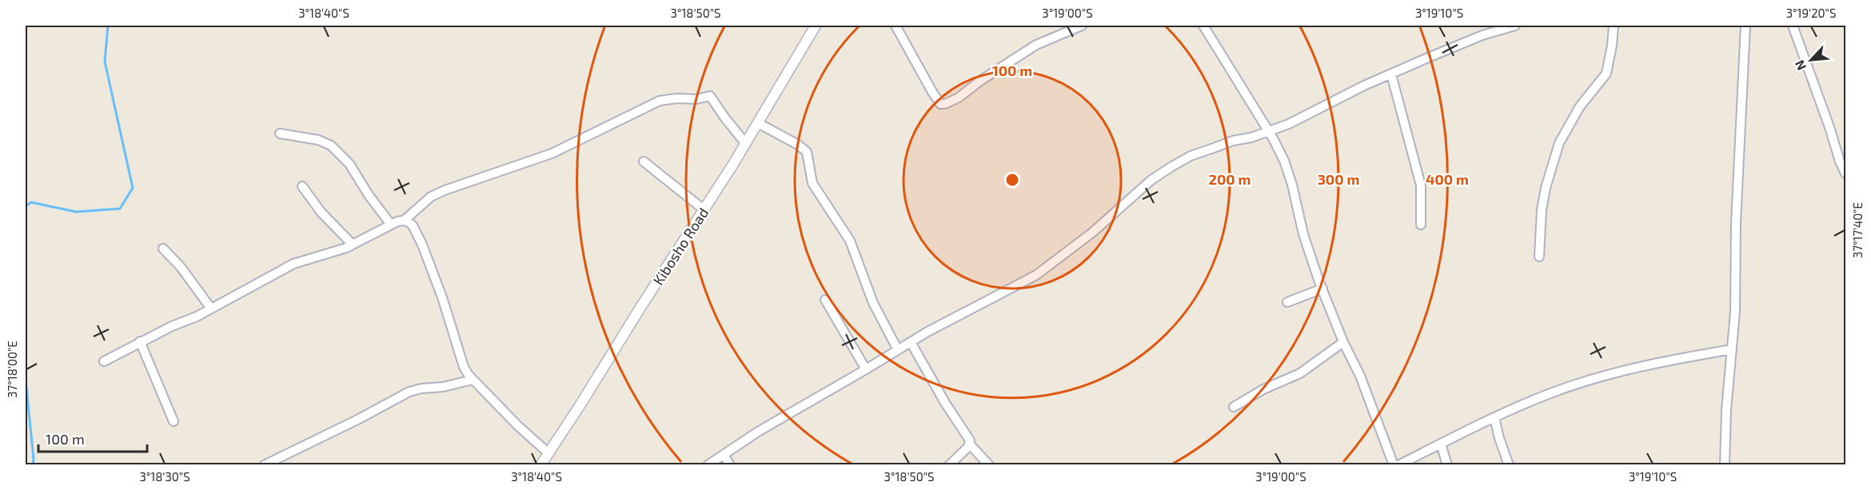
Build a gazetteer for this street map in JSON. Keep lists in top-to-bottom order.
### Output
{
  "streets": {
    "street": ["Kibosho Road"]
  },
  "scale_bar": "100 m",
  "north": "bottom left",
  "coordinates": [
    "3°18'40\"S",
    "3°18'50\"S",
    "3°19'00\"S",
    "3°19'10\"S",
    "3°19'20\"S",
    "37°17'40\"E",
    "37°18'00\"E",
    "3°18'30\"S"
  ],
  "rings": [
    "100 m",
    "200 m",
    "300 m",
    "400 m"
  ]
}
